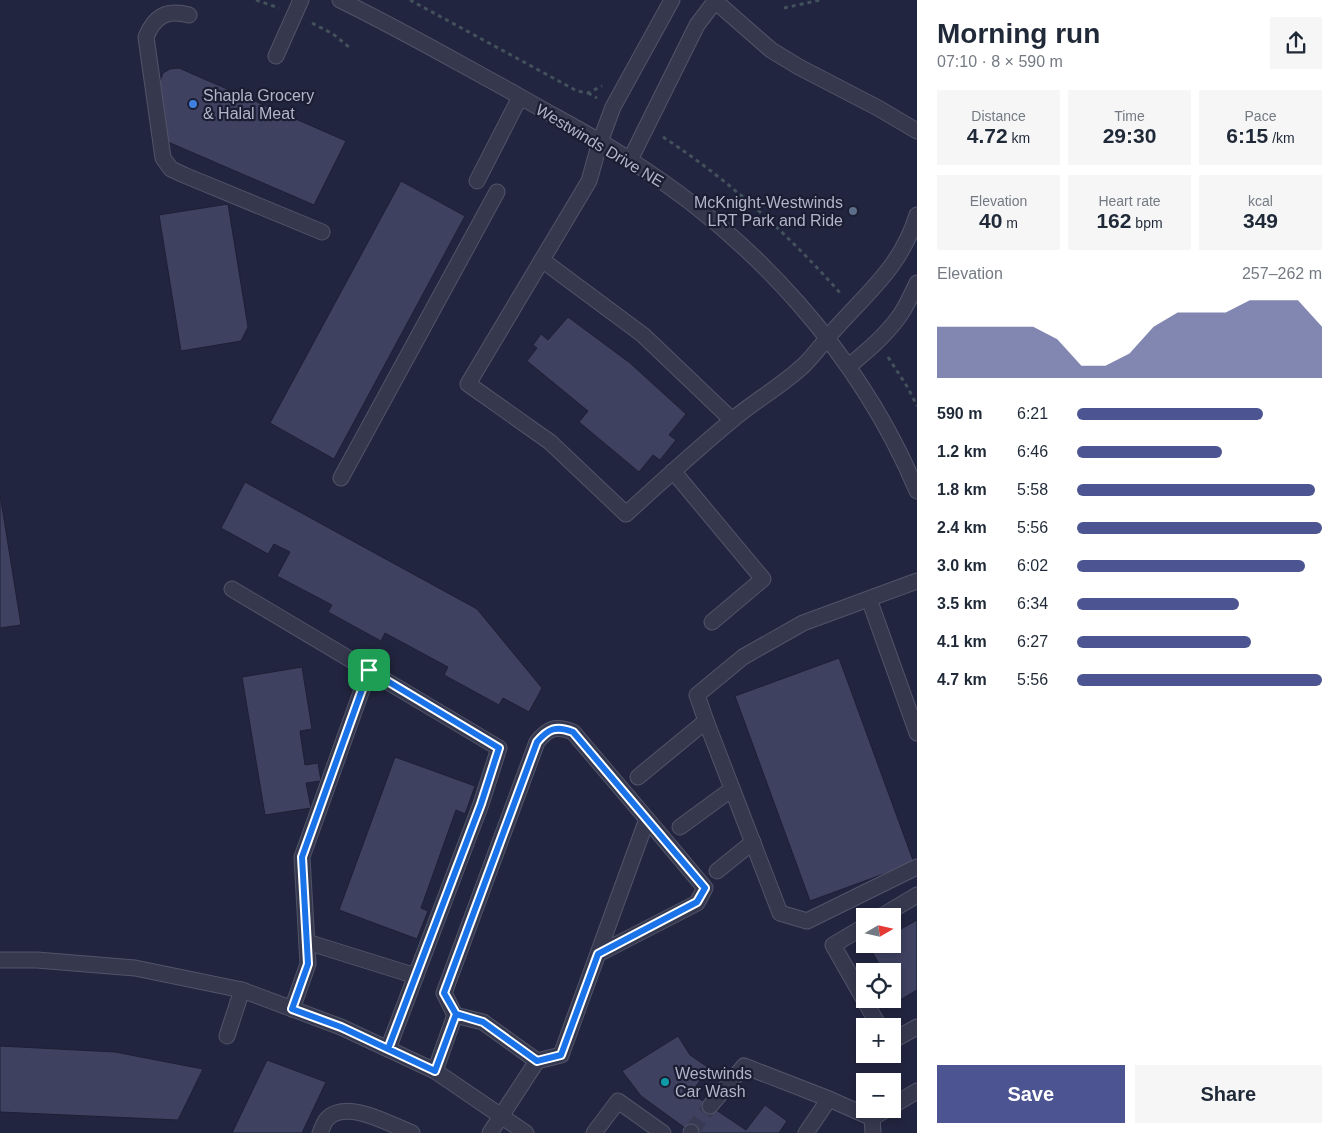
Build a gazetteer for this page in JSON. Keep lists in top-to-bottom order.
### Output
{
  "streets": {
    "street": ["Westwinds Drive NE"]
  },
  "places": ["Shapla Grocery & Halal Meat", "McKnight-Westwinds LRT Park and Ride", "Westwinds Car Wash"],
  "north": "right",
  "page": {
    "heading": ["Morning run", "07:10 · 8 × 590 m"],
    "stats": [
      ["Distance", "4.72 km"],
      ["Time", "29:30"],
      ["Pace", "6:15 /km"],
      ["Elevation", "40 m"],
      ["Heart rate", "162 bpm"],
      ["kcal", "349"]
    ],
    "chart": ["Elevation", "257–262 m"],
    "list": [
      {
        "name": "590 m",
        "note": "6:21"
      },
      {
        "name": "1.2 km",
        "note": "6:46"
      },
      {
        "name": "1.8 km",
        "note": "5:58"
      },
      {
        "name": "2.4 km",
        "note": "5:56"
      },
      {
        "name": "3.0 km",
        "note": "6:02"
      },
      {
        "name": "3.5 km",
        "note": "6:34"
      },
      {
        "name": "4.1 km",
        "note": "6:27"
      },
      {
        "name": "4.7 km",
        "note": "5:56"
      }
    ],
    "map_buttons": ["+", "−"],
    "buttons": ["Save", "Share"]
  }
}
